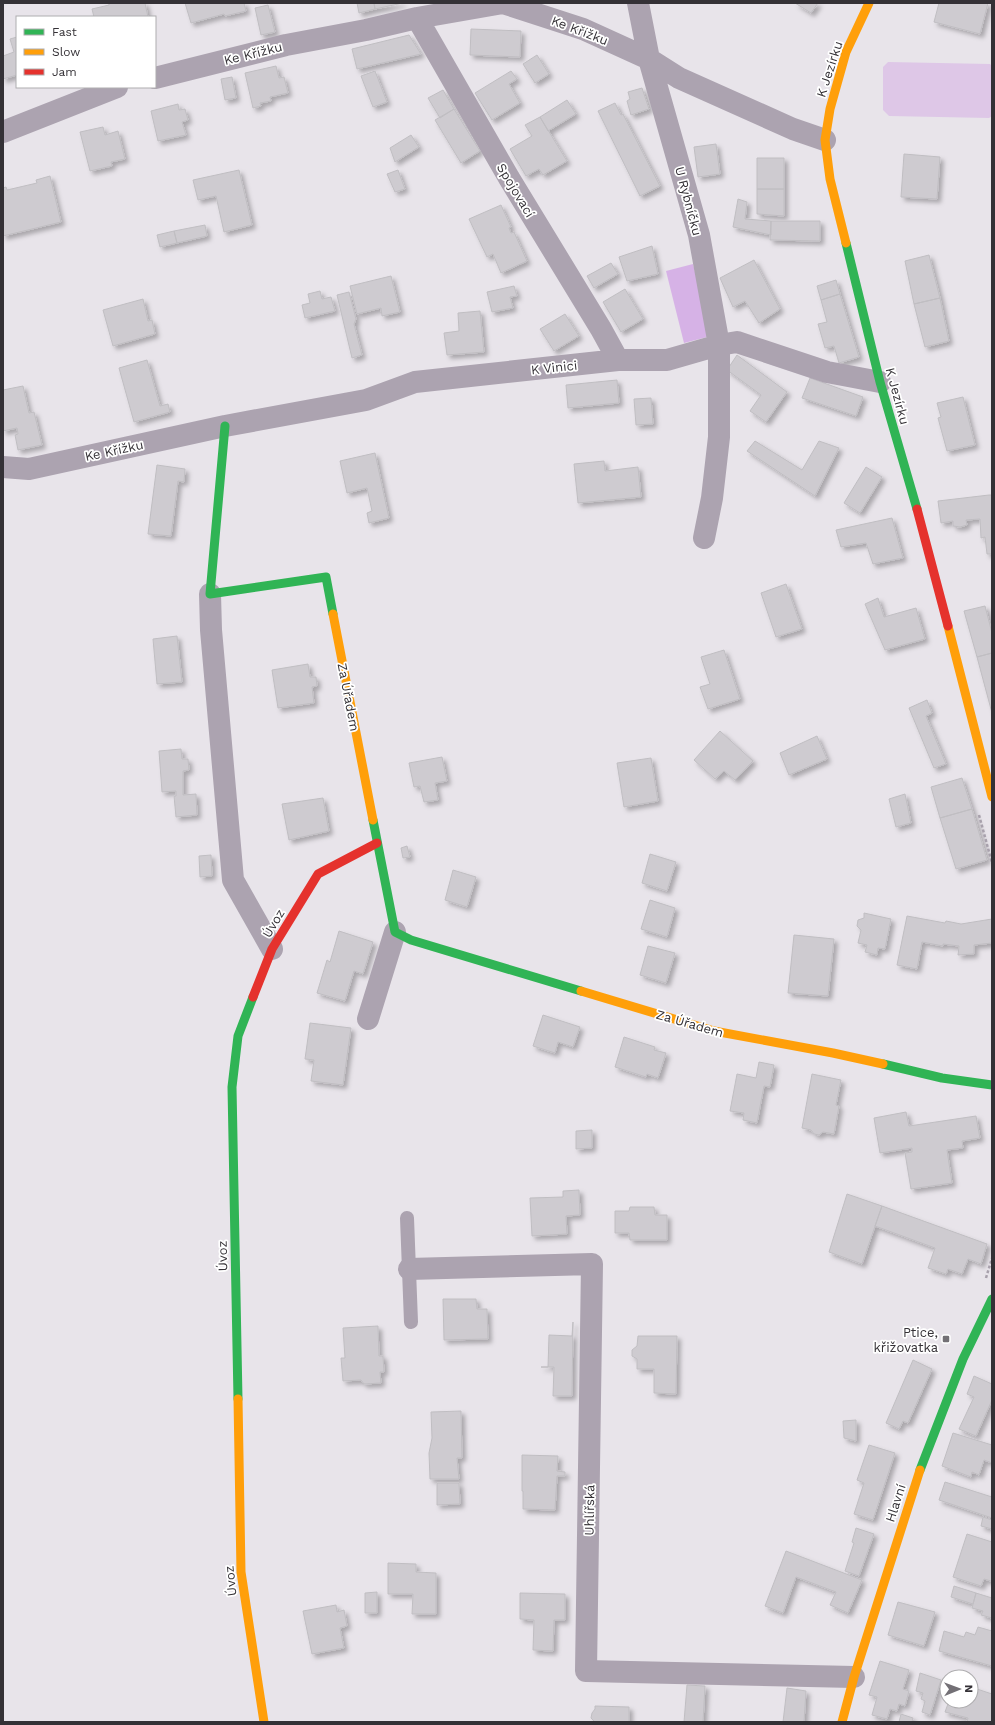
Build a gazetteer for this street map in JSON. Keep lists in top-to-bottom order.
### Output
{
  "streets": {
    "street": [
      "Ke Křížku",
      "K Jezírku",
      "Spojovací",
      "U Rybníčku",
      "K Vinici",
      "Za Úřadem",
      "Úvoz",
      "Hlavní",
      "Uhlířská"
    ]
  },
  "crossings": [
    ["Ke Křížku", "K Jezírku"],
    ["Ke Křížku", "Spojovací"],
    ["Ke Křížku", "U Rybníčku"],
    ["Ke Křížku", "K Vinici"],
    ["K Jezírku", "K Vinici"],
    ["Spojovací", "K Vinici"],
    ["U Rybníčku", "K Vinici"],
    ["Za Úřadem", "Úvoz"],
    ["Hlavní", "Uhlířská"]
  ],
  "places": {
    "transit": ["Ptice, křižovatka"]
  },
  "legend": ["Fast", "Slow", "Jam"],
  "north": "right"
}
